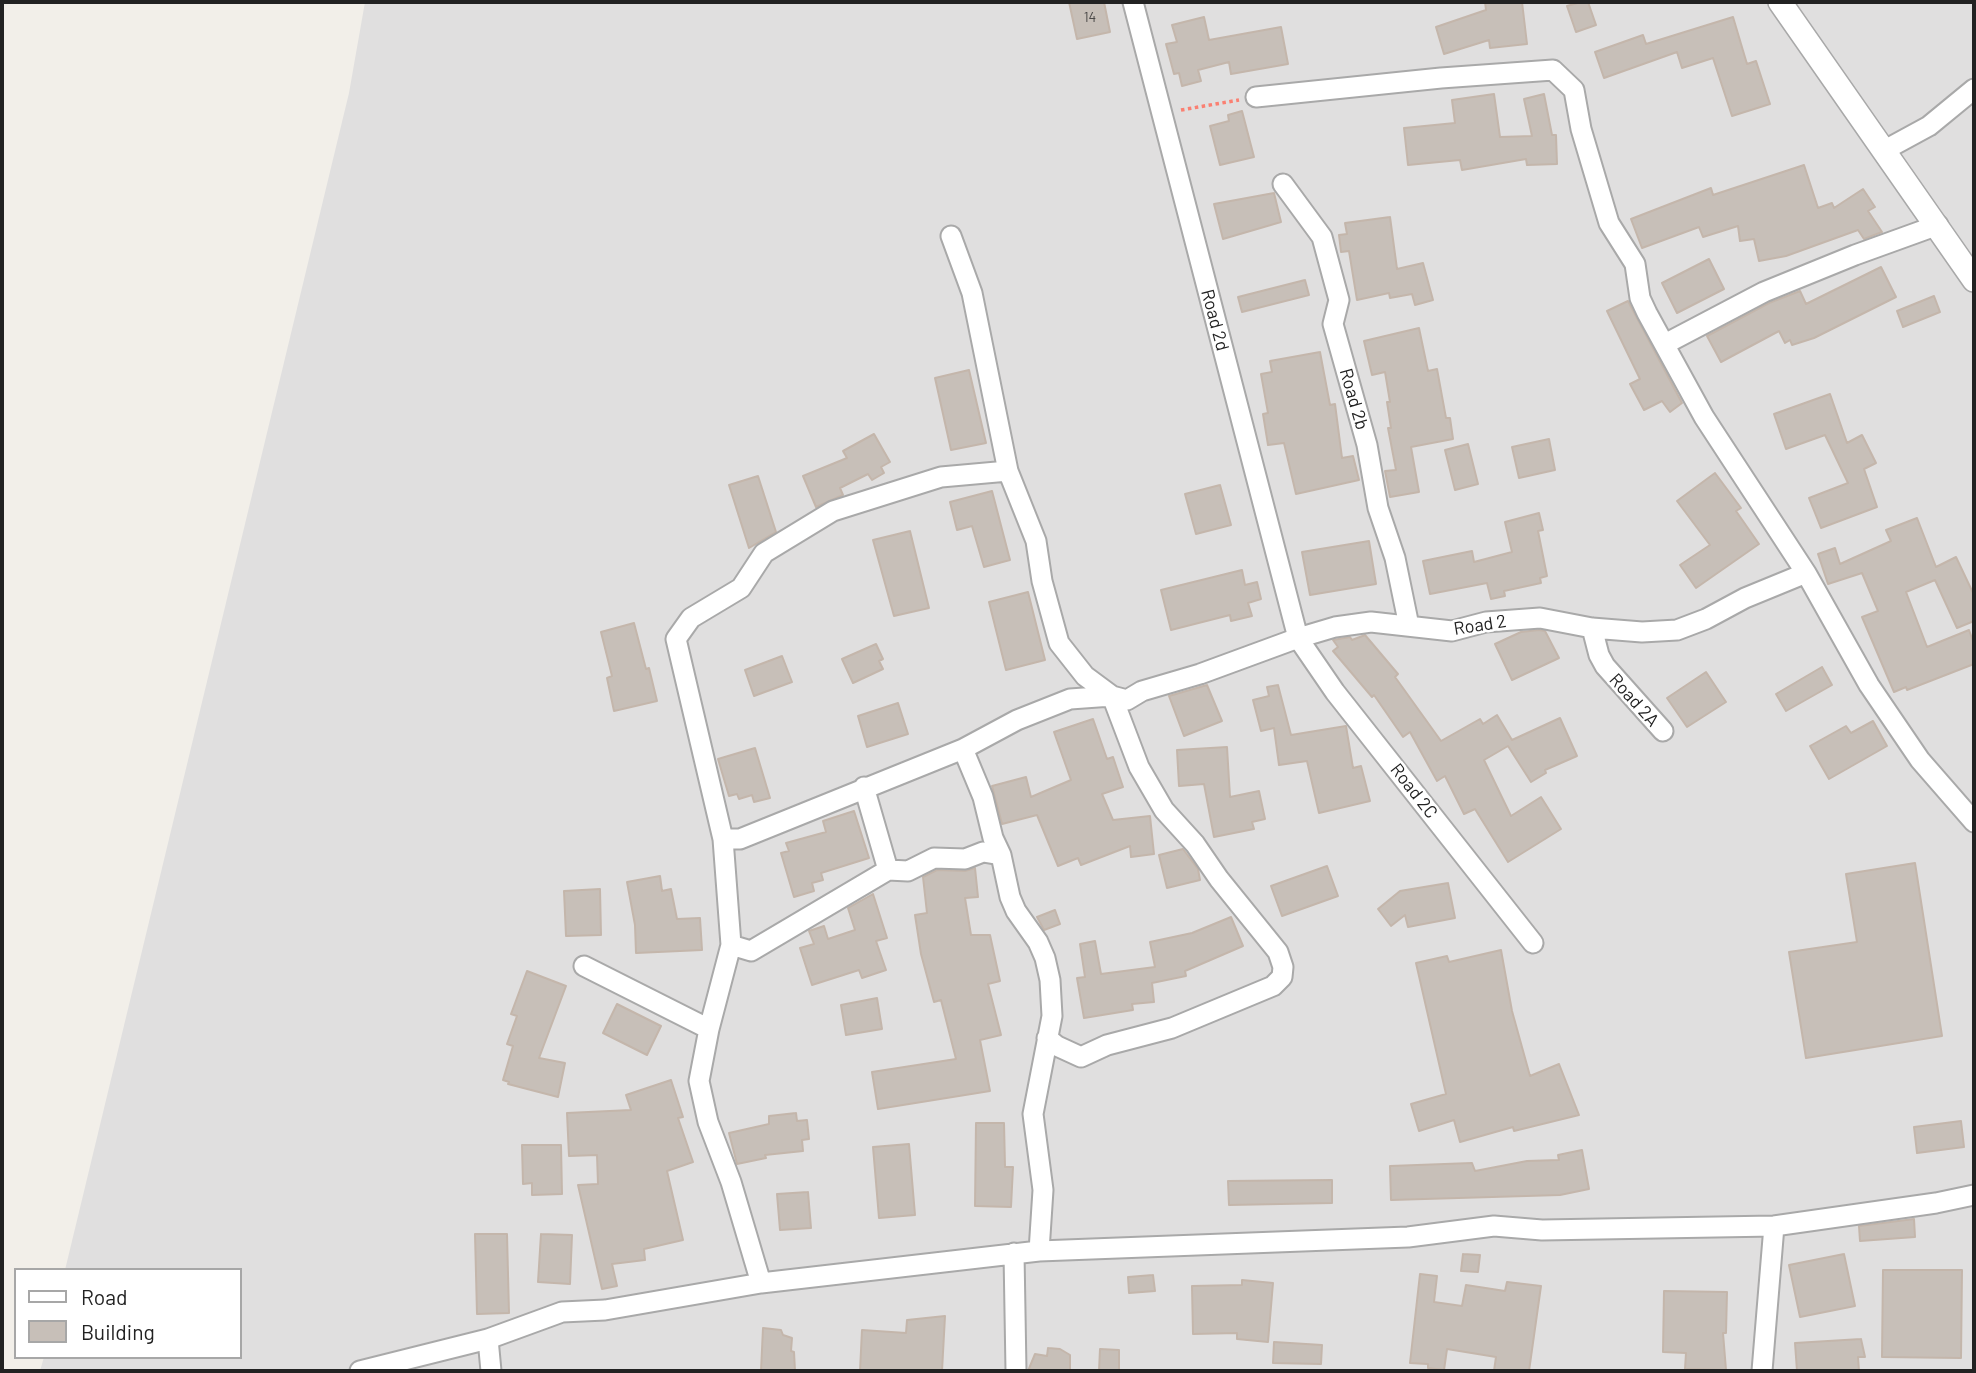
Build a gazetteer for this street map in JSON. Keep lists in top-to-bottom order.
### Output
{
  "streets": {
    "street": [
      "Road 2d",
      "Road 2b",
      "Road 2",
      "Road 2A",
      "Road 2C"
    ]
  },
  "crossings": [
    ["Road 2d", "Road 2"],
    ["Road 2d", "Road 2C"],
    ["Road 2b", "Road 2"],
    ["Road 2", "Road 2A"],
    ["Road 2", "Road 2C"]
  ],
  "house_numbers": ["14"],
  "legend": ["Road", "Building"]
}
